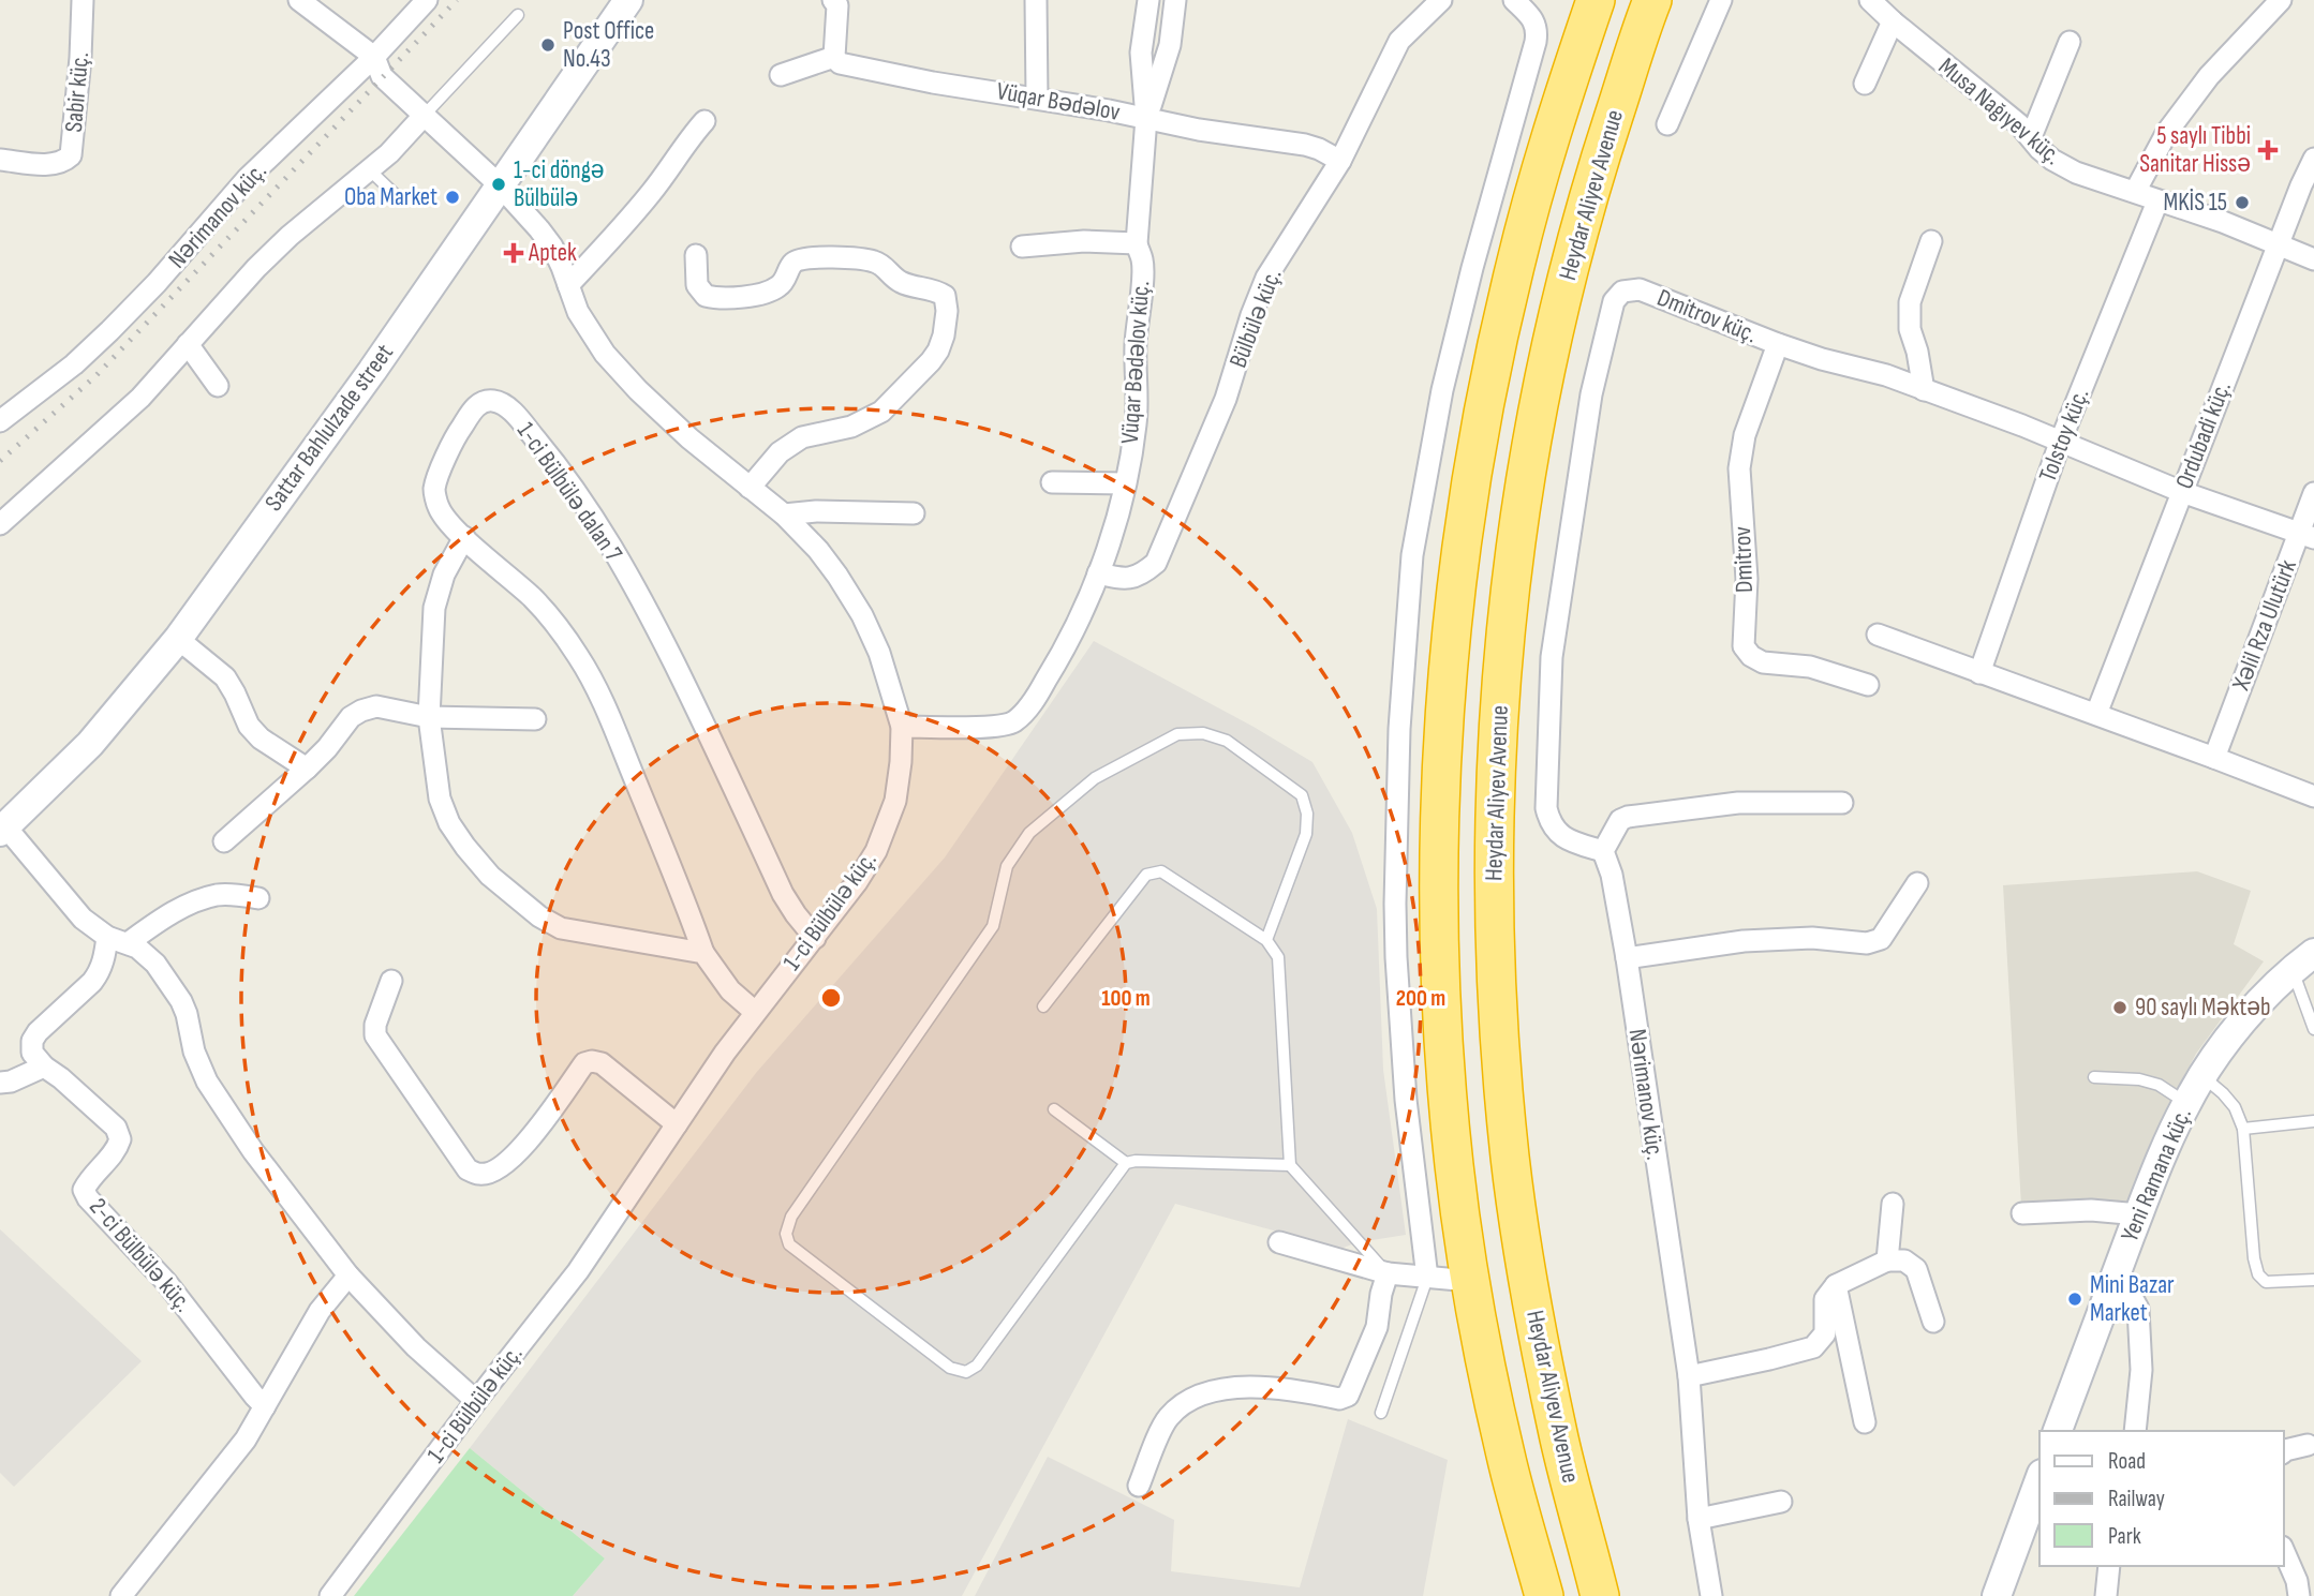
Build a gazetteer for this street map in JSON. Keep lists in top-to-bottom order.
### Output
{
  "streets": {
    "highway": ["Heydar Aliyev Avenue"],
    "main road": ["Sattar Bahlulzade street", "Yeni Ramana küç."],
    "street": [
      "Sabir küç.",
      "Vüqar Bədəlov",
      "Musa Nağıyev küç.",
      "Nərimanov küç.",
      "Dmitrov küç.",
      "Bülbülə küç.",
      "Vüqar Bədəlov küç.",
      "Tolstoy küç.",
      "Ordubadi küç.",
      "1-ci Bülbülə dalan 7",
      "Dmitrov",
      "Xəlil Rza Ulutürk",
      "1-ci Bülbülə küç.",
      "2-ci Bülbülə küç."
    ]
  },
  "crossings": [
    ["Vüqar Bədəlov", "Bülbülə küç."],
    ["Vüqar Bədəlov", "Vüqar Bədəlov küç."],
    ["Musa Nağıyev küç.", "Tolstoy küç."],
    ["Musa Nağıyev küç.", "Ordubadi küç."],
    ["Nərimanov küç.", "Dmitrov küç."],
    ["Nərimanov küç.", "1-ci Bülbülə küç."],
    ["Dmitrov küç.", "Tolstoy küç."],
    ["Dmitrov küç.", "Ordubadi küç."],
    ["Dmitrov küç.", "Dmitrov"],
    ["Dmitrov küç.", "Xəlil Rza Ulutürk"],
    ["Bülbülə küç.", "Vüqar Bədəlov küç."],
    ["Vüqar Bədəlov küç.", "1-ci Bülbülə küç."],
    ["Sattar Bahlulzade street", "1-ci Bülbülə küç."],
    ["1-ci Bülbülə dalan 7", "1-ci Bülbülə küç."]
  ],
  "places": {
    "other": [
      "Post Office No.43",
      "1-ci döngə Bülbülə",
      "Oba Market",
      "MKİS 15",
      "90 saylı Məktəb",
      "Mini Bazar Market"
    ],
    "health": ["5 saylı Tibbi Sanitar Hissə", "Aptek"]
  },
  "legend": ["Road", "Railway", "Park"],
  "rings": ["100 m", "200 m"]
}
